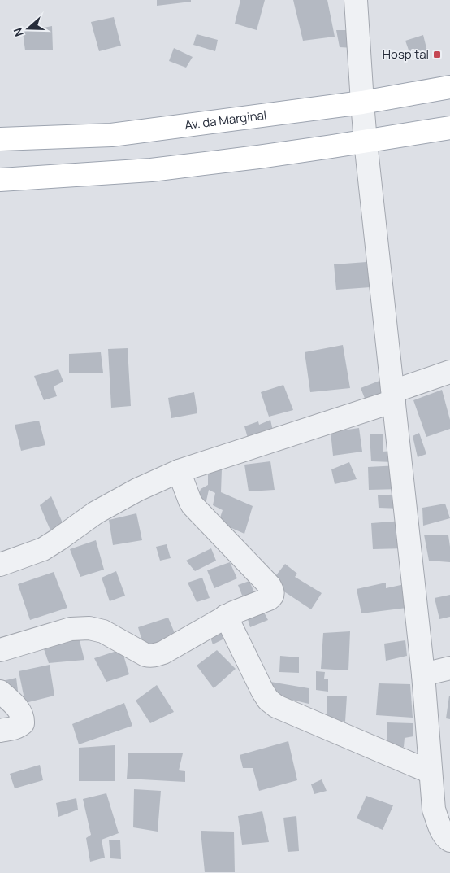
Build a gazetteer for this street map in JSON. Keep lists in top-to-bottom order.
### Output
{
  "streets": {
    "main road": ["Av. da Marginal"]
  },
  "places": {
    "transit": ["Hospital"]
  },
  "north": "left"
}
